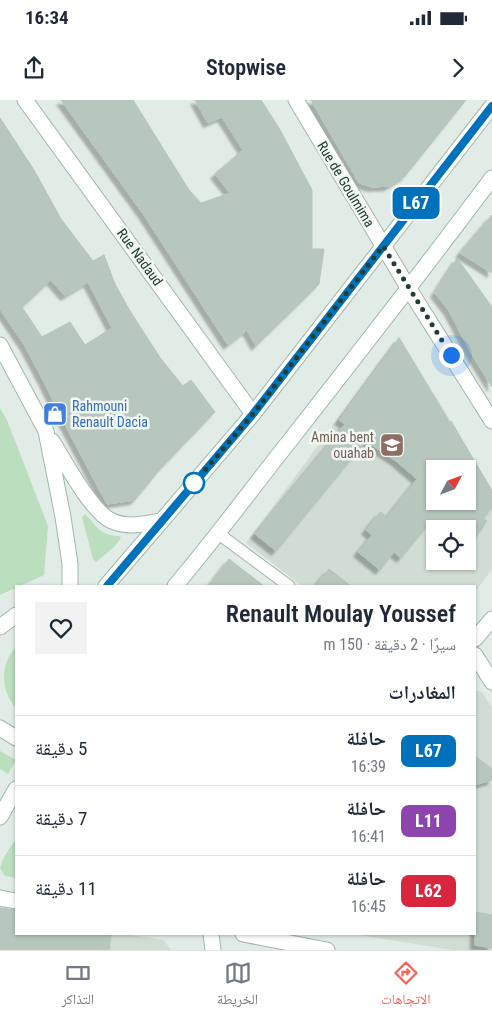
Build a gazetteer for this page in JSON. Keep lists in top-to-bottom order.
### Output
{
  "streets": {
    "main road": ["Rue de Goulmima", "Rue Nadaud"]
  },
  "places": {
    "shop": ["Rahmouni Renault Dacia"],
    "school or university": ["Amina bent ouahab"]
  },
  "lines": ["bus line L67"],
  "north": "top right",
  "page": {
    "status": "16:34",
    "header": "Stopwise",
    "on_map": "L67",
    "heading": [
      ["Renault Moulay Youssef", "سيرًا · 2 دقيقة · 150 m"],
      "المغادرات"
    ],
    "list": [
      {
        "mark": "L67",
        "name": "حافلة",
        "note": "16:39",
        "value": "5 دقيقة"
      },
      {
        "mark": "L11",
        "name": "حافلة",
        "note": "16:41",
        "value": "7 دقيقة"
      },
      {
        "mark": "L62",
        "name": "حافلة",
        "note": "16:45",
        "value": "11 دقيقة"
      }
    ],
    "tabs": ["الاتجاهات", "الخريطة", "التذاكر"]
  }
}
